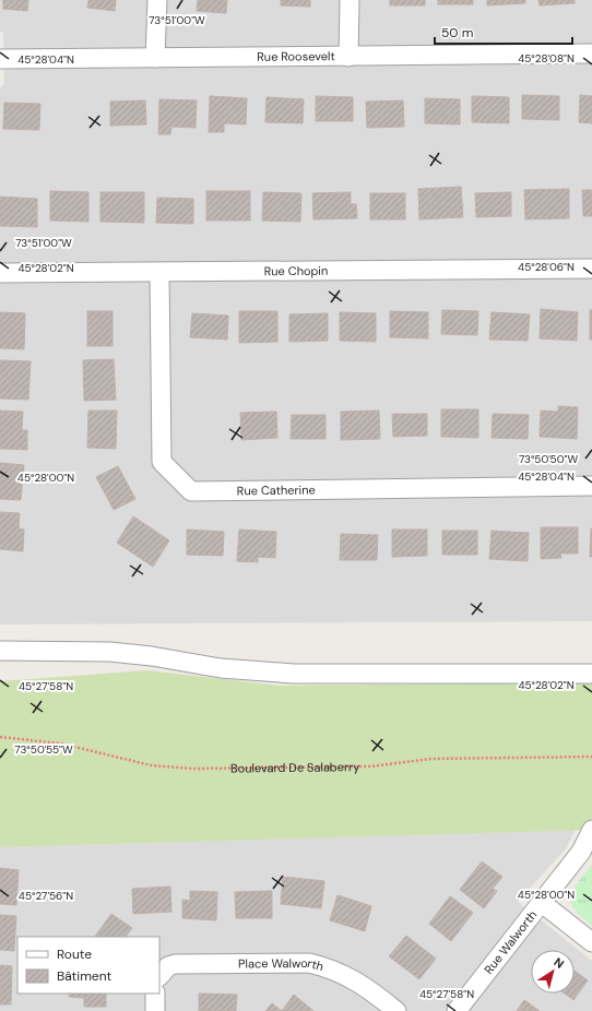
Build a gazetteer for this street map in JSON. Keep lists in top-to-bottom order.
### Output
{
  "streets": {
    "street": [
      "Rue Roosevelt",
      "Rue Chopin",
      "Rue Catherine",
      "Rue Walworth",
      "Place Walworth"
    ],
    "path": ["Boulevard De Salaberry"]
  },
  "crossings": [
    ["Rue Chopin", "Rue Catherine"]
  ],
  "legend": ["Route", "Bâtiment"],
  "scale_bar": "50 m",
  "north": "top right",
  "coordinates": [
    "73°51'00\"W",
    "45°28'08\"N",
    "45°28'04\"N",
    "45°28'06\"N",
    "45°28'02\"N",
    "73°50'50\"W",
    "45°28'00\"N",
    "45°27'58\"N",
    "73°50'55\"W",
    "45°27'56\"N"
  ]
}
